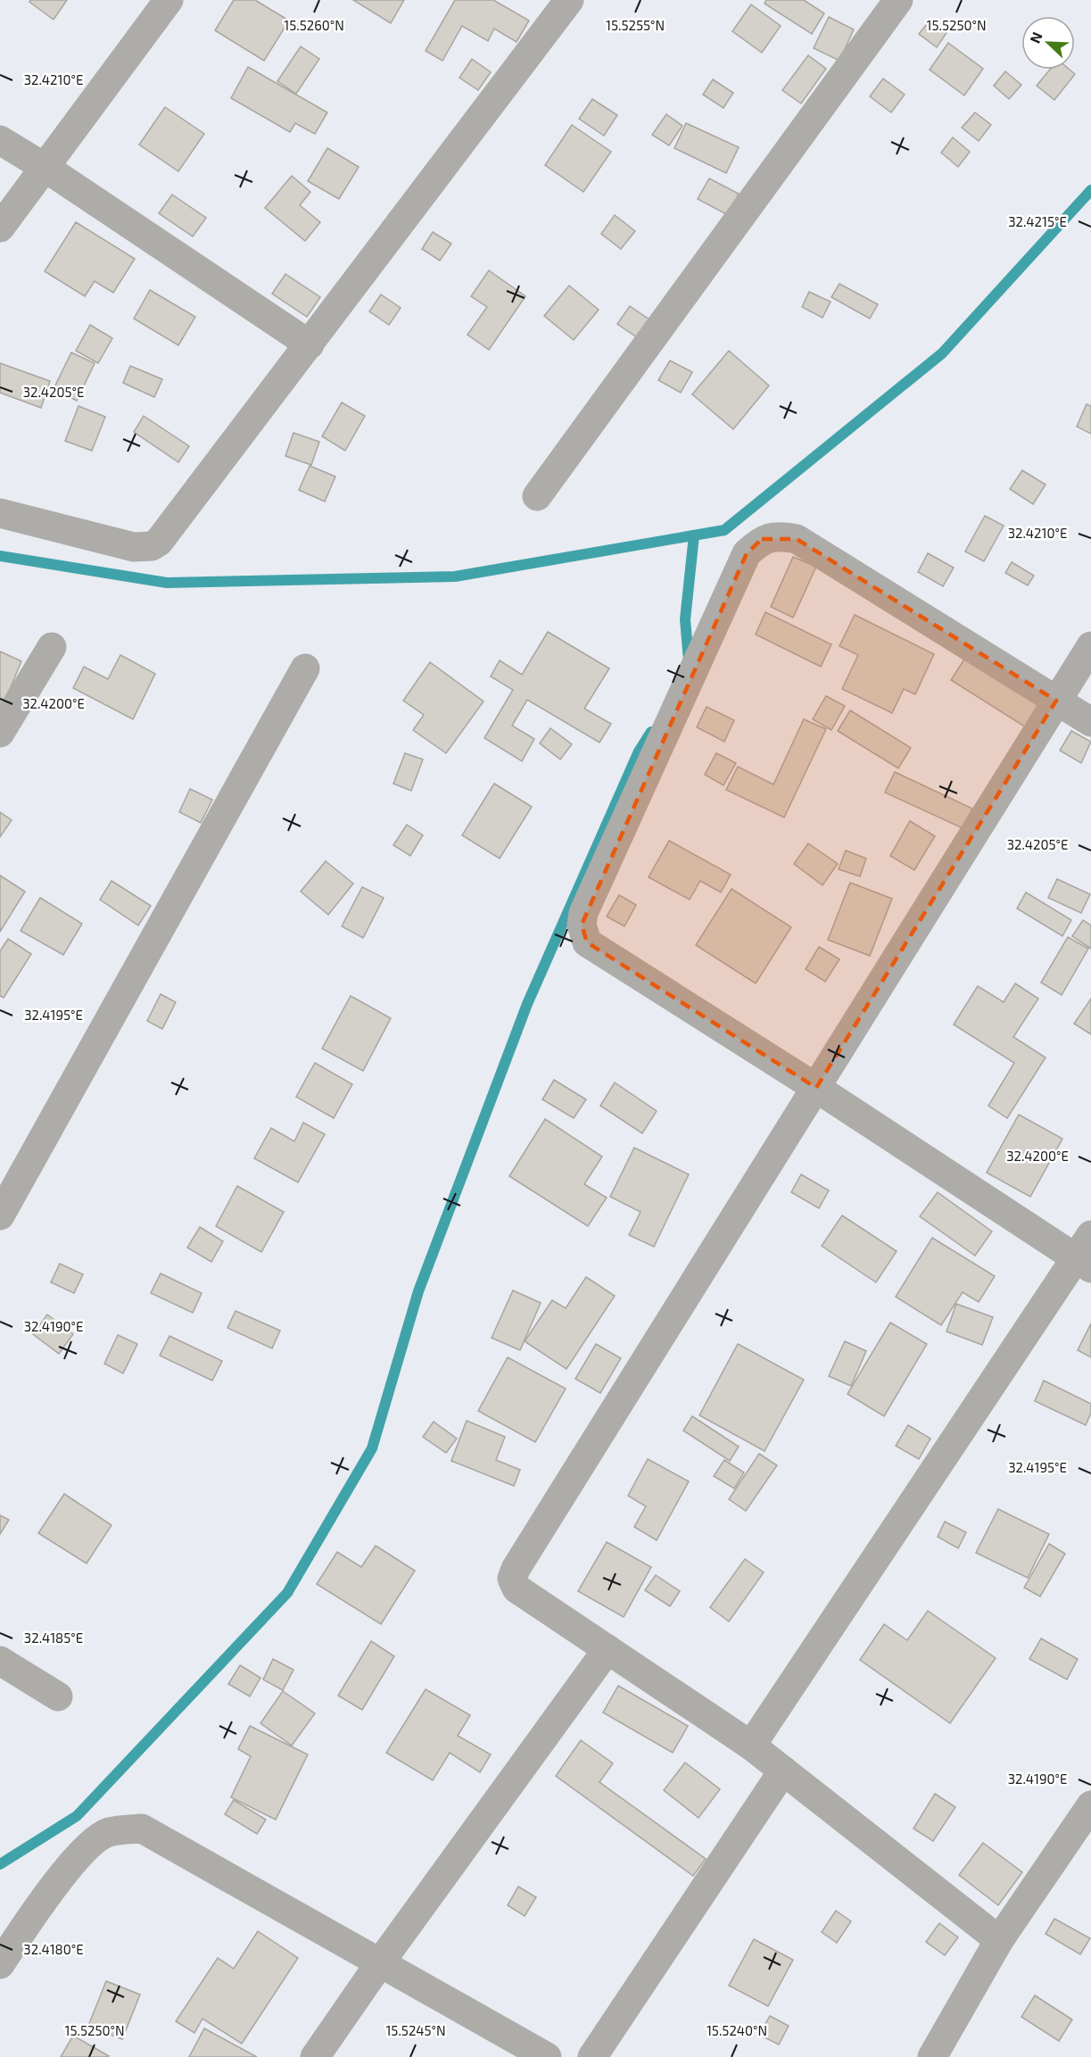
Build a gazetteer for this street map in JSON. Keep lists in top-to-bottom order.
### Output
{
  "north": "top left",
  "coordinates": [
    "15.5250°N",
    "15.5260°N",
    "15.5255°N",
    "32.4210°E",
    "32.4215°E",
    "32.4205°E",
    "32.4200°E",
    "32.4195°E",
    "32.4190°E",
    "32.4185°E",
    "32.4180°E",
    "15.5245°N",
    "15.5240°N"
  ]
}
